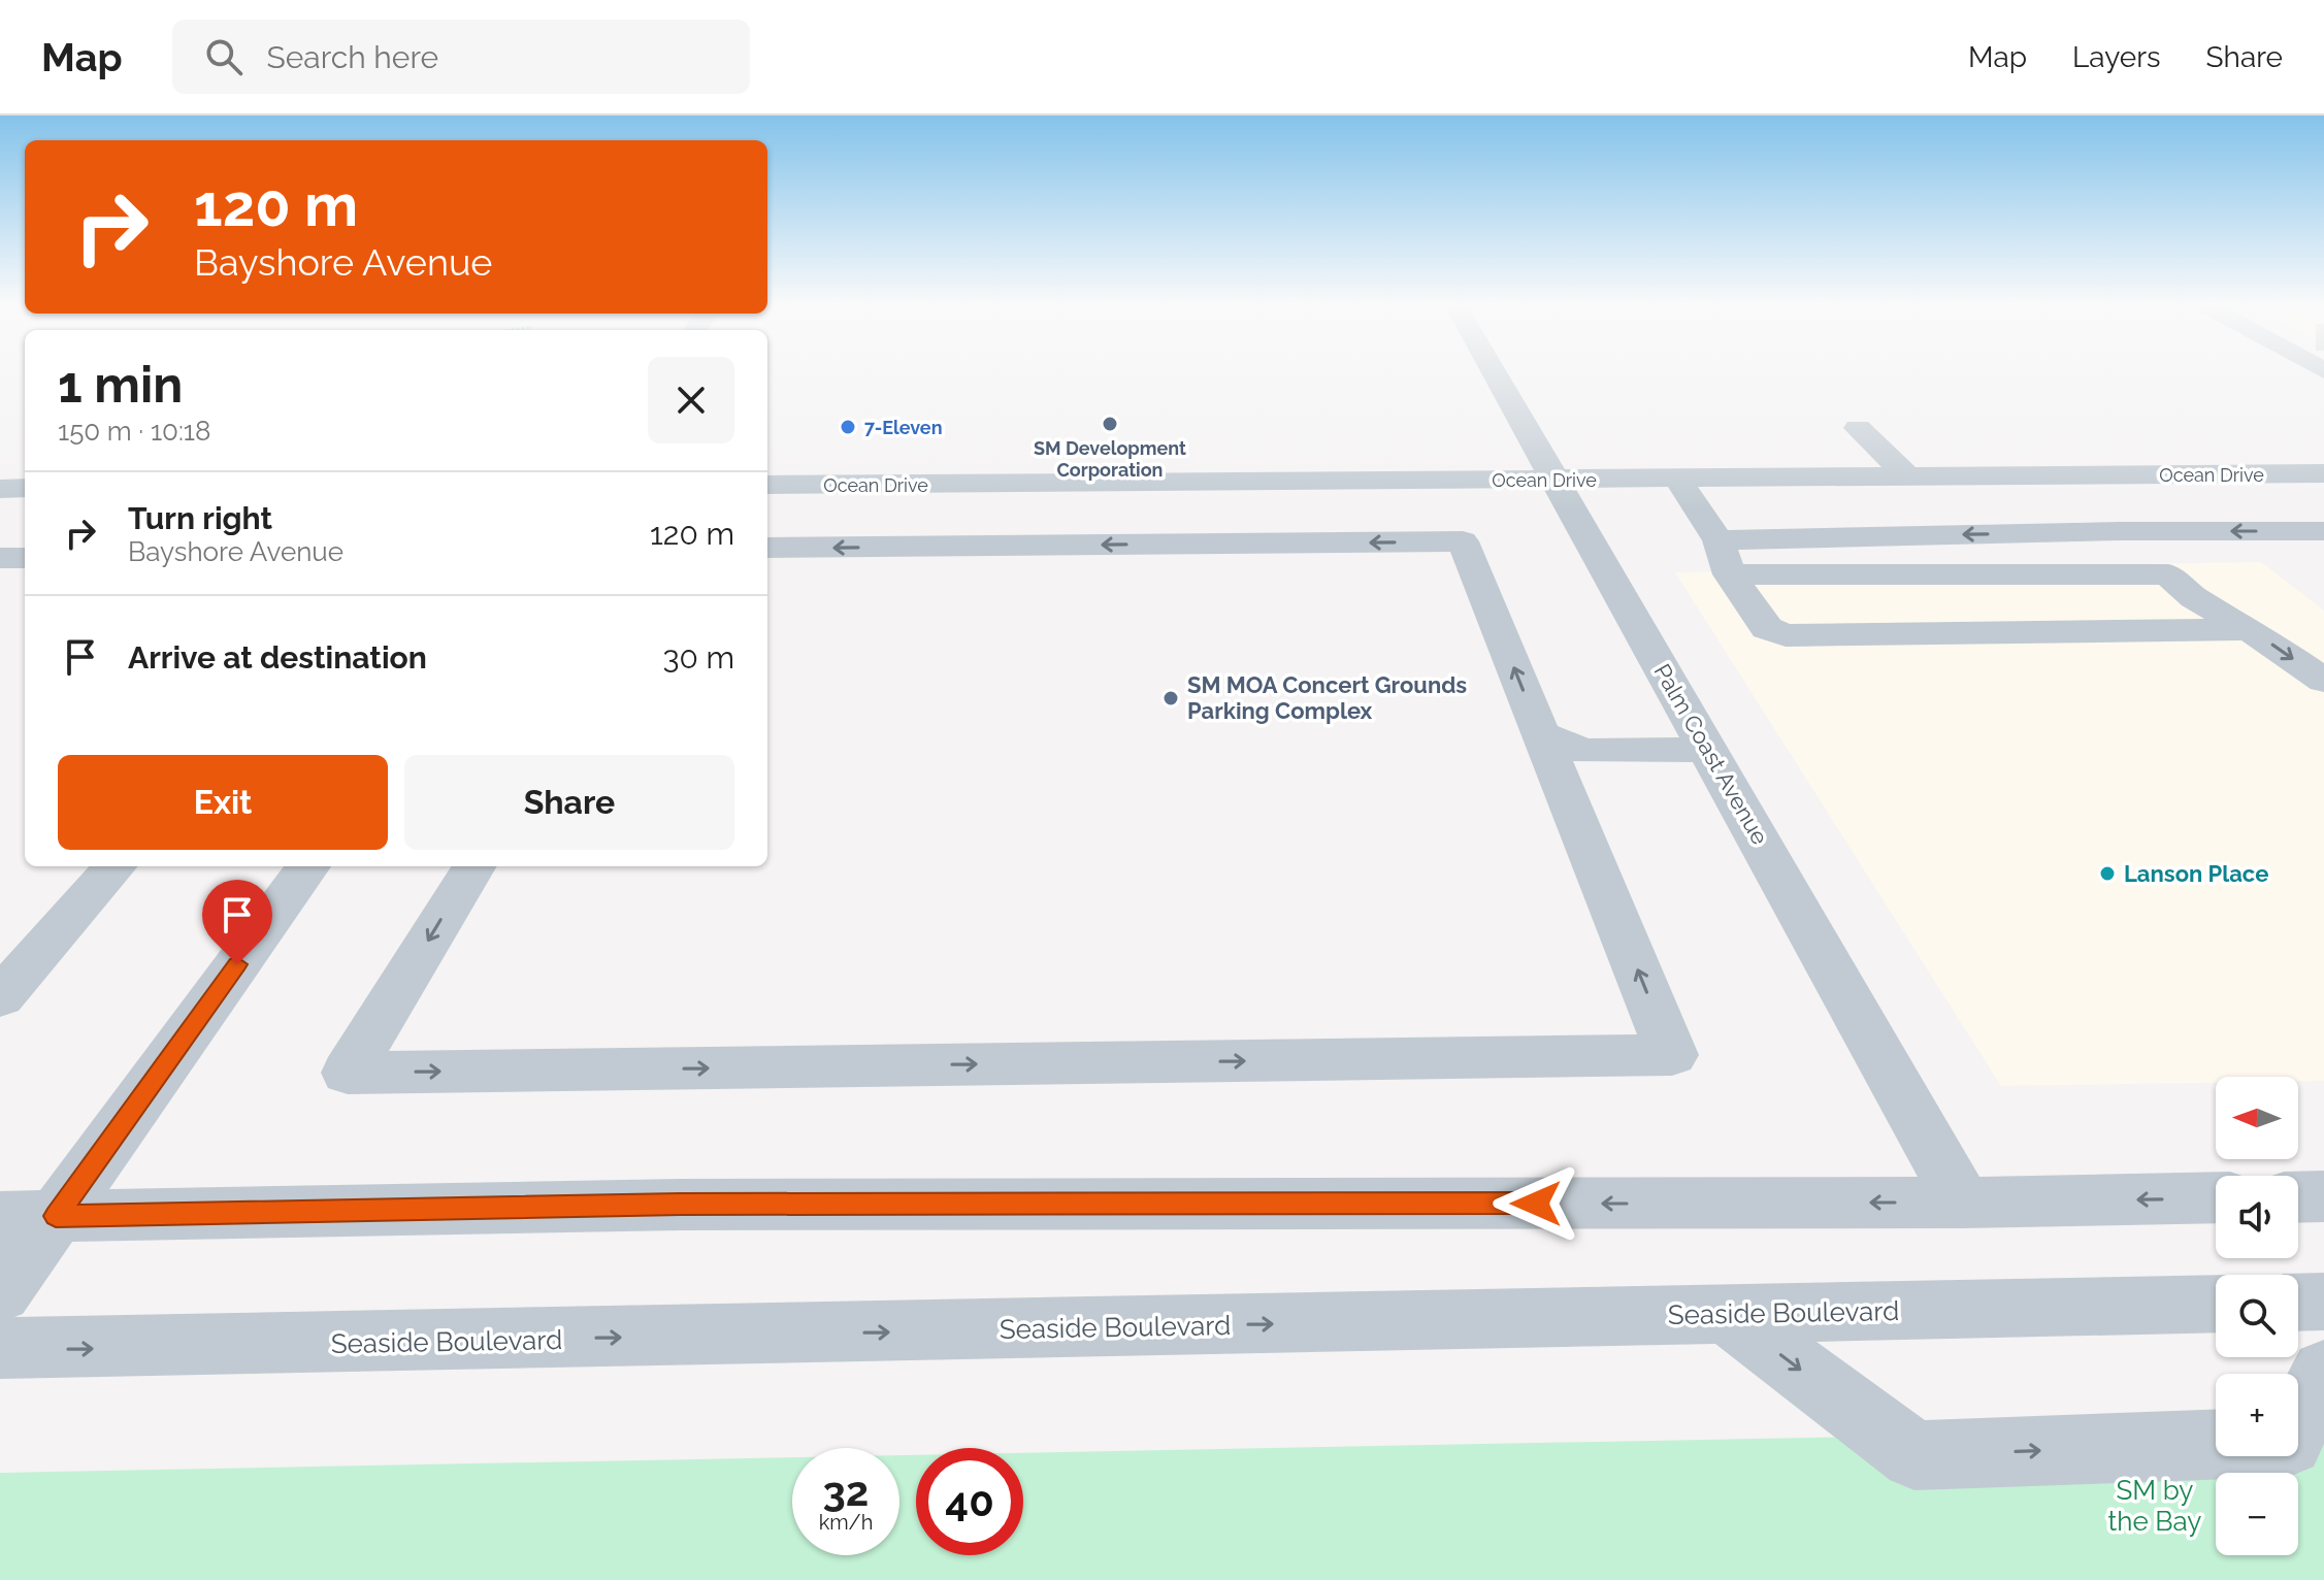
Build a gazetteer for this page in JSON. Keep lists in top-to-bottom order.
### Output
{
  "streets": {
    "street": ["Ocean Drive", "Palm Coast Avenue", "Seaside Boulevard"]
  },
  "crossings": [
    ["Ocean Drive", "Palm Coast Avenue"]
  ],
  "parks": ["SM by the Bay"],
  "places": [
    "SM Development Corporation",
    "7-Eleven",
    "SM MOA Concert Grounds Parking Complex",
    "Lanson Place"
  ],
  "north": "left",
  "page": {
    "header": "Map",
    "search": "Search here",
    "nav": ["Map", "Layers", "Share"],
    "turn": ["120 m", "Bayshore Avenue"],
    "heading": ["1 min", "150 m · 10:18"],
    "list": [
      {
        "name": "Turn right",
        "note": "Bayshore Avenue",
        "value": "120 m"
      },
      {
        "name": "Arrive at destination",
        "value": "30 m"
      }
    ],
    "buttons": ["Exit", "Share"],
    "map_buttons": ["+", "−"],
    "speed": "32 km/h",
    "limit": "40"
  }
}
